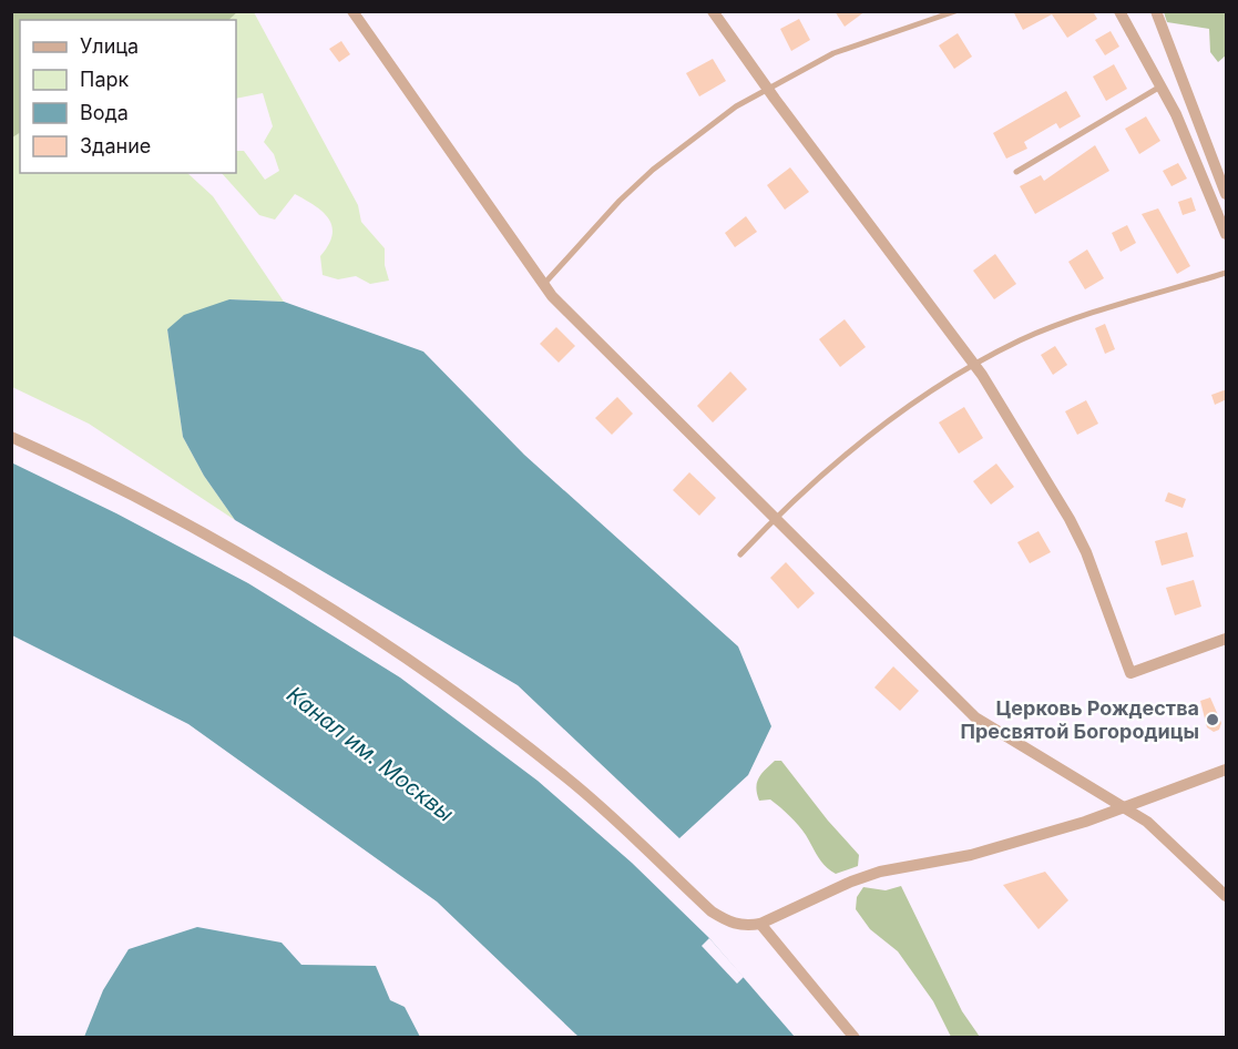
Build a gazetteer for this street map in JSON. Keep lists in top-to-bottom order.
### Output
{
  "water": ["Канал им. Москвы"],
  "places": ["Церковь Рождества Пресвятой Богородицы"],
  "legend": [
    "Улица",
    "Парк",
    "Вода",
    "Здание"
  ]
}
